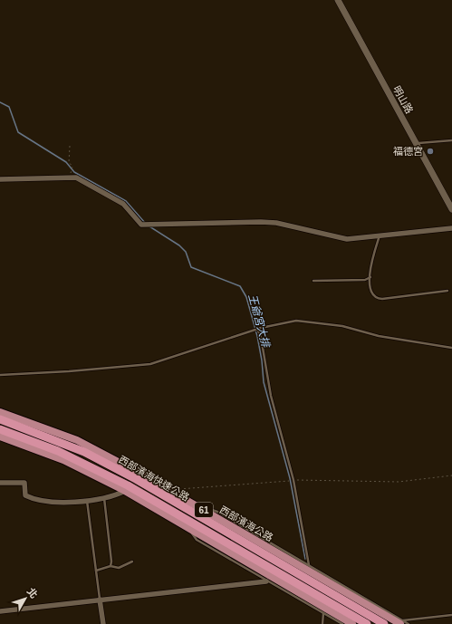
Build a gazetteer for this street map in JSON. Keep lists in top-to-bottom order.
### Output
{
  "streets": {
    "highway": ["西部濱海快速公路", "61"],
    "main road": ["西部濱海公路"],
    "street": ["明山路"]
  },
  "water": ["王爺宮大排"],
  "places": ["福德宮"],
  "north": "top right"
}
